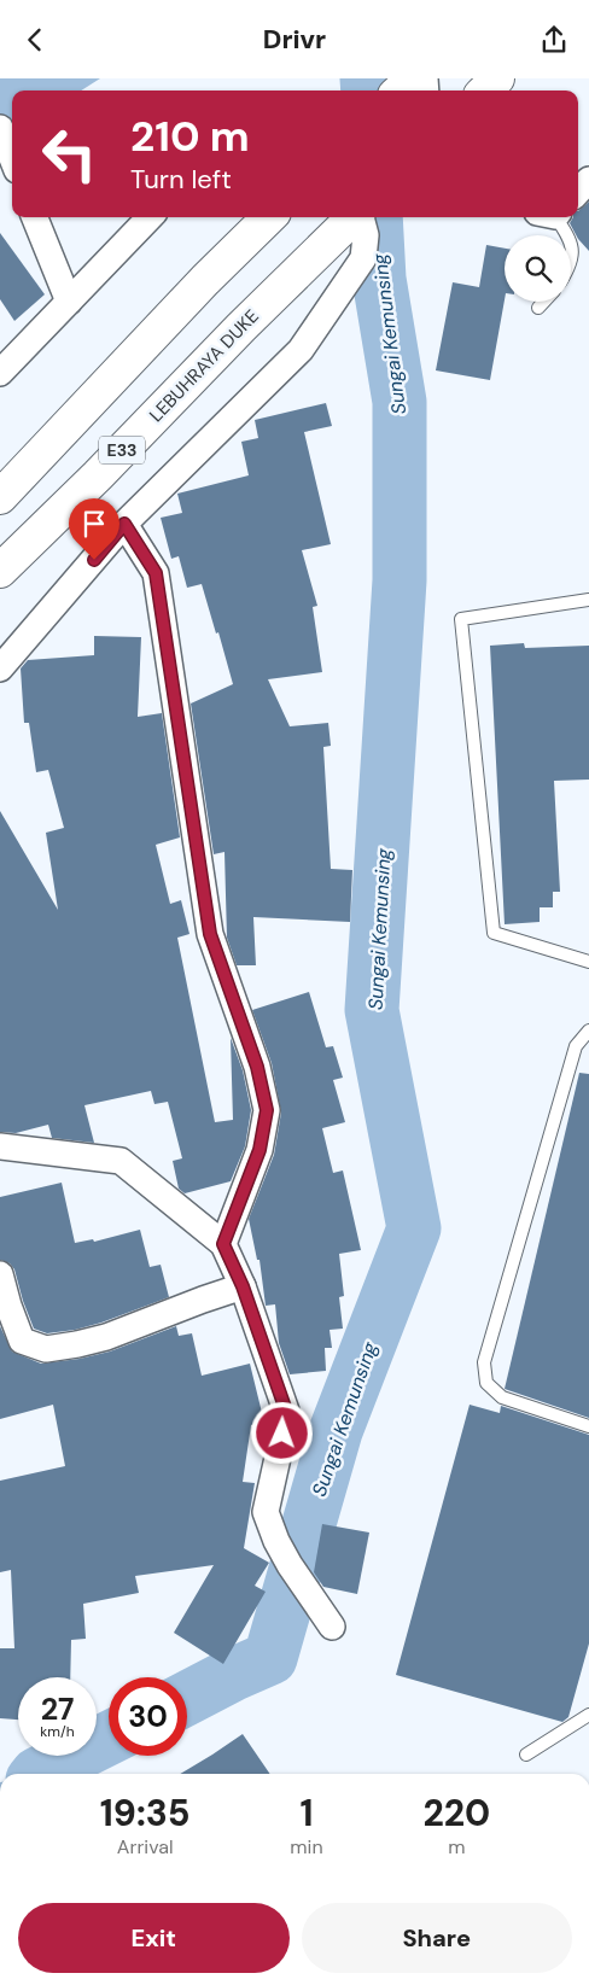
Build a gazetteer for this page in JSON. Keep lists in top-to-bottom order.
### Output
{
  "streets": {
    "highway": ["LEBUHRAYA DUKE", "E33"]
  },
  "water": ["Sungai Kemunsing"],
  "page": {
    "header": "Drivr",
    "turn": ["210 m", "Turn left"],
    "speed": "27 km/h",
    "limit": "30",
    "eta": [
      "19:35",
      "Arrival",
      "1",
      "min",
      "220",
      "m"
    ],
    "buttons": ["Exit", "Share"]
  }
}
